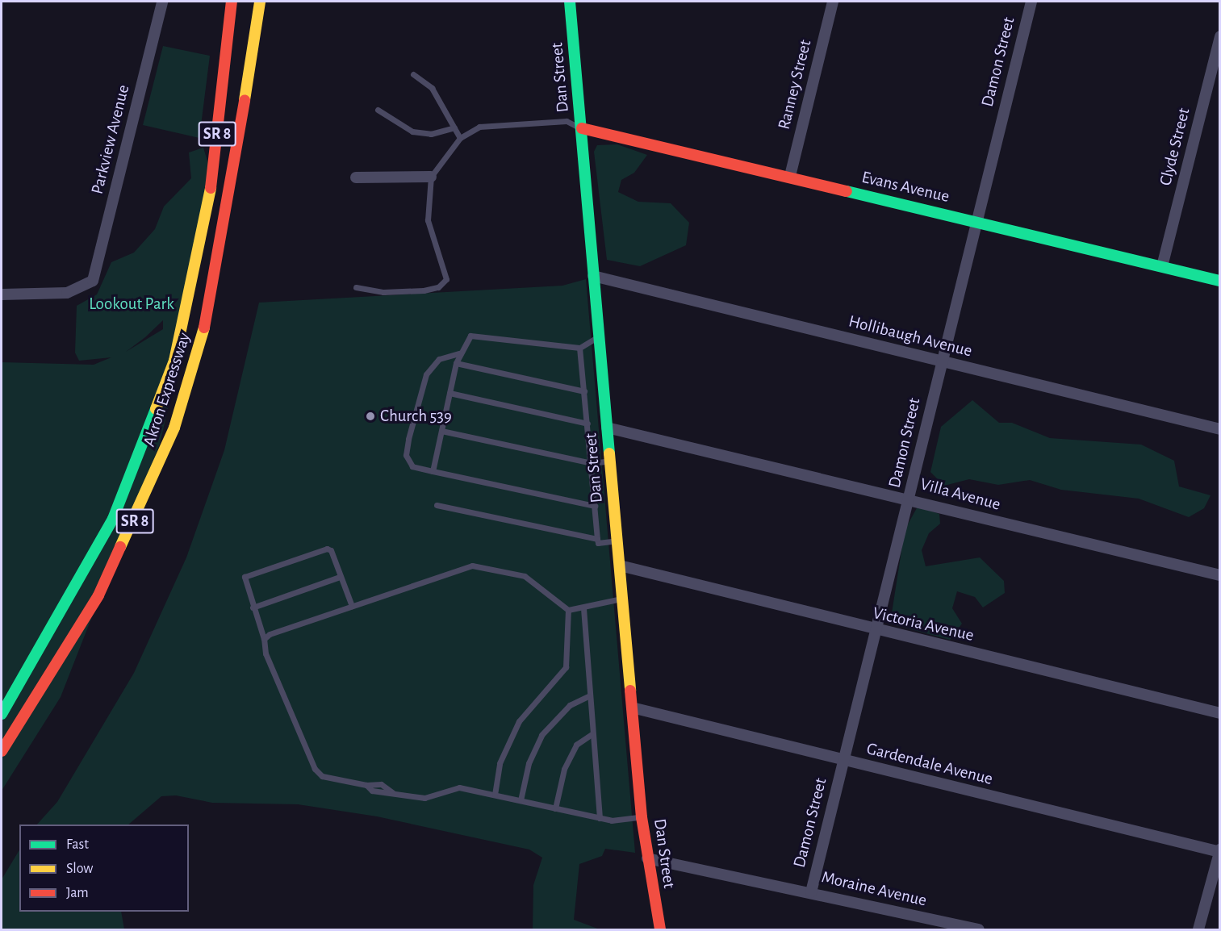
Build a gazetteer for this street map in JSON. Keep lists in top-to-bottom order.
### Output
{
  "streets": {
    "main road": [
      "Dan Street",
      "SR 8",
      "Evans Avenue",
      "Akron Expressway"
    ],
    "street": [
      "Damon Street",
      "Ranney Street",
      "Parkview Avenue",
      "Clyde Street",
      "Hollibaugh Avenue",
      "Villa Avenue",
      "Victoria Avenue",
      "Gardendale Avenue",
      "Moraine Avenue"
    ]
  },
  "crossings": [
    ["Damon Street", "Evans Avenue"],
    ["Damon Street", "Hollibaugh Avenue"],
    ["Damon Street", "Villa Avenue"],
    ["Damon Street", "Victoria Avenue"],
    ["Damon Street", "Gardendale Avenue"],
    ["Damon Street", "Moraine Avenue"],
    ["Dan Street", "Evans Avenue"],
    ["Dan Street", "Hollibaugh Avenue"],
    ["Dan Street", "Villa Avenue"],
    ["Dan Street", "Victoria Avenue"],
    ["Dan Street", "Gardendale Avenue"],
    ["Dan Street", "Moraine Avenue"],
    ["Ranney Street", "Evans Avenue"],
    ["Clyde Street", "Evans Avenue"]
  ],
  "parks": ["Lookout Park"],
  "places": ["Church 539"],
  "legend": ["Fast", "Slow", "Jam"]
}
